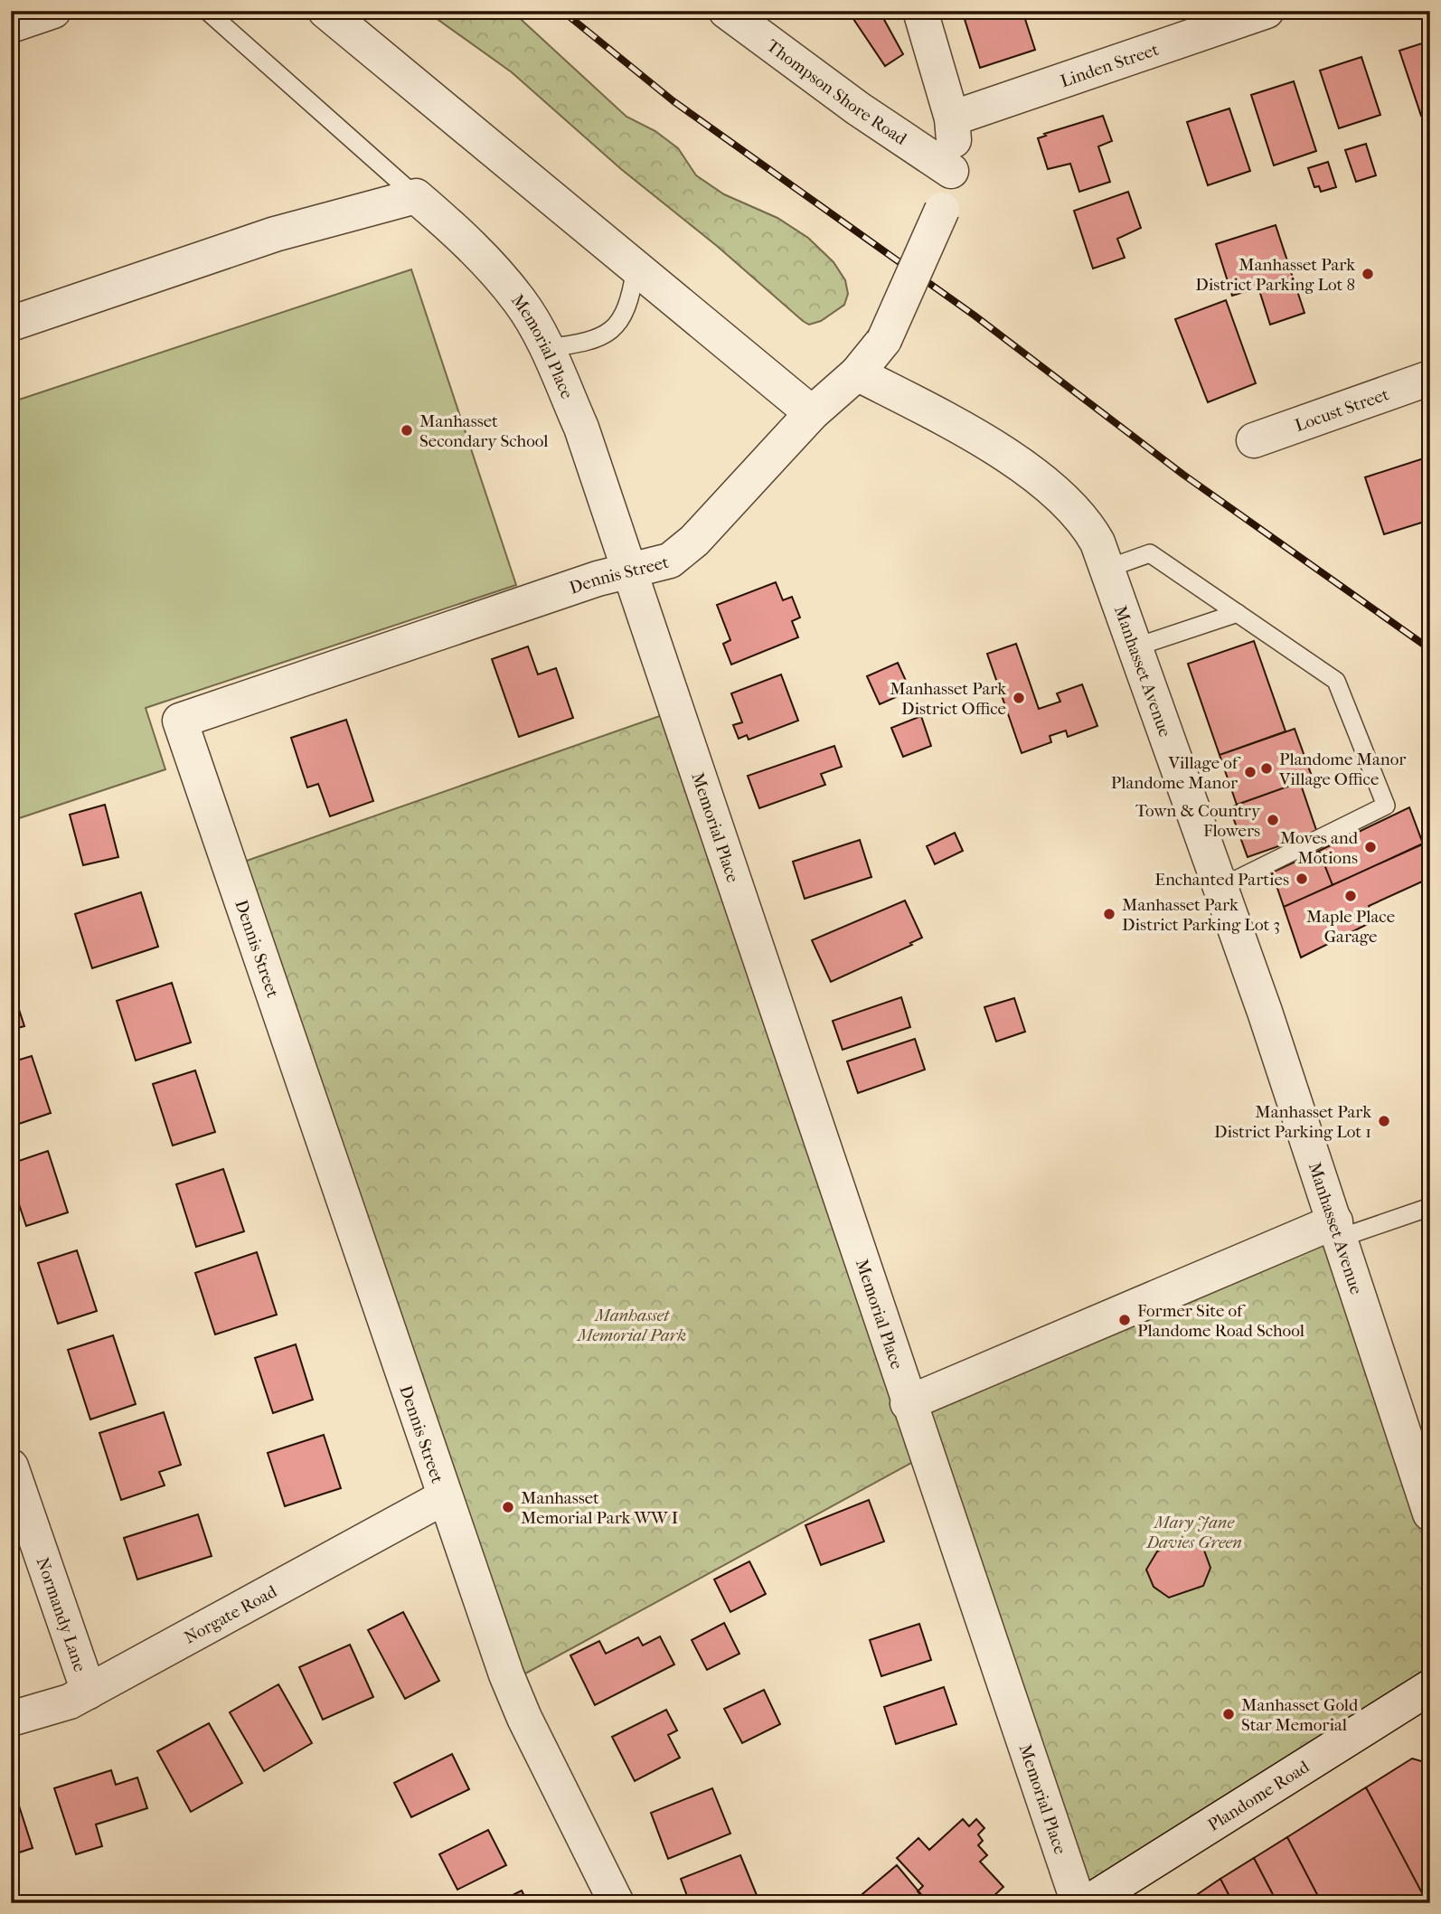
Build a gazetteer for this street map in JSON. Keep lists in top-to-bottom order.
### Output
{
  "streets": {
    "street": [
      "Linden Street",
      "Thompson Shore Road",
      "Memorial Place",
      "Locust Street",
      "Dennis Street",
      "Manhasset Avenue",
      "Norgate Road",
      "Normandy Lane",
      "Plandome Road"
    ]
  },
  "crossings": [
    ["Thompson Shore Road", "Dennis Street"],
    ["Memorial Place", "Dennis Street"],
    ["Dennis Street", "Manhasset Avenue"],
    ["Dennis Street", "Norgate Road"],
    ["Norgate Road", "Normandy Lane"]
  ],
  "parks": ["Manhasset Memorial Park", "Mary Jane Davies Green"],
  "places": [
    "Manhasset Park District Parking Lot 8",
    "Manhasset Secondary School",
    "Manhasset Park District Office",
    "Plandome Manor Village Office",
    "Village of Plandome Manor",
    "Town & Country Flowers",
    "Moves and Motions",
    "Enchanted Parties",
    "Maple Place Garage",
    "Manhasset Park District Parking Lot 3",
    "Manhasset Park District Parking Lot 1",
    "Former Site of Plandome Road School",
    "Manhasset Memorial Park WW I",
    "Manhasset Gold Star Memorial"
  ]
}
